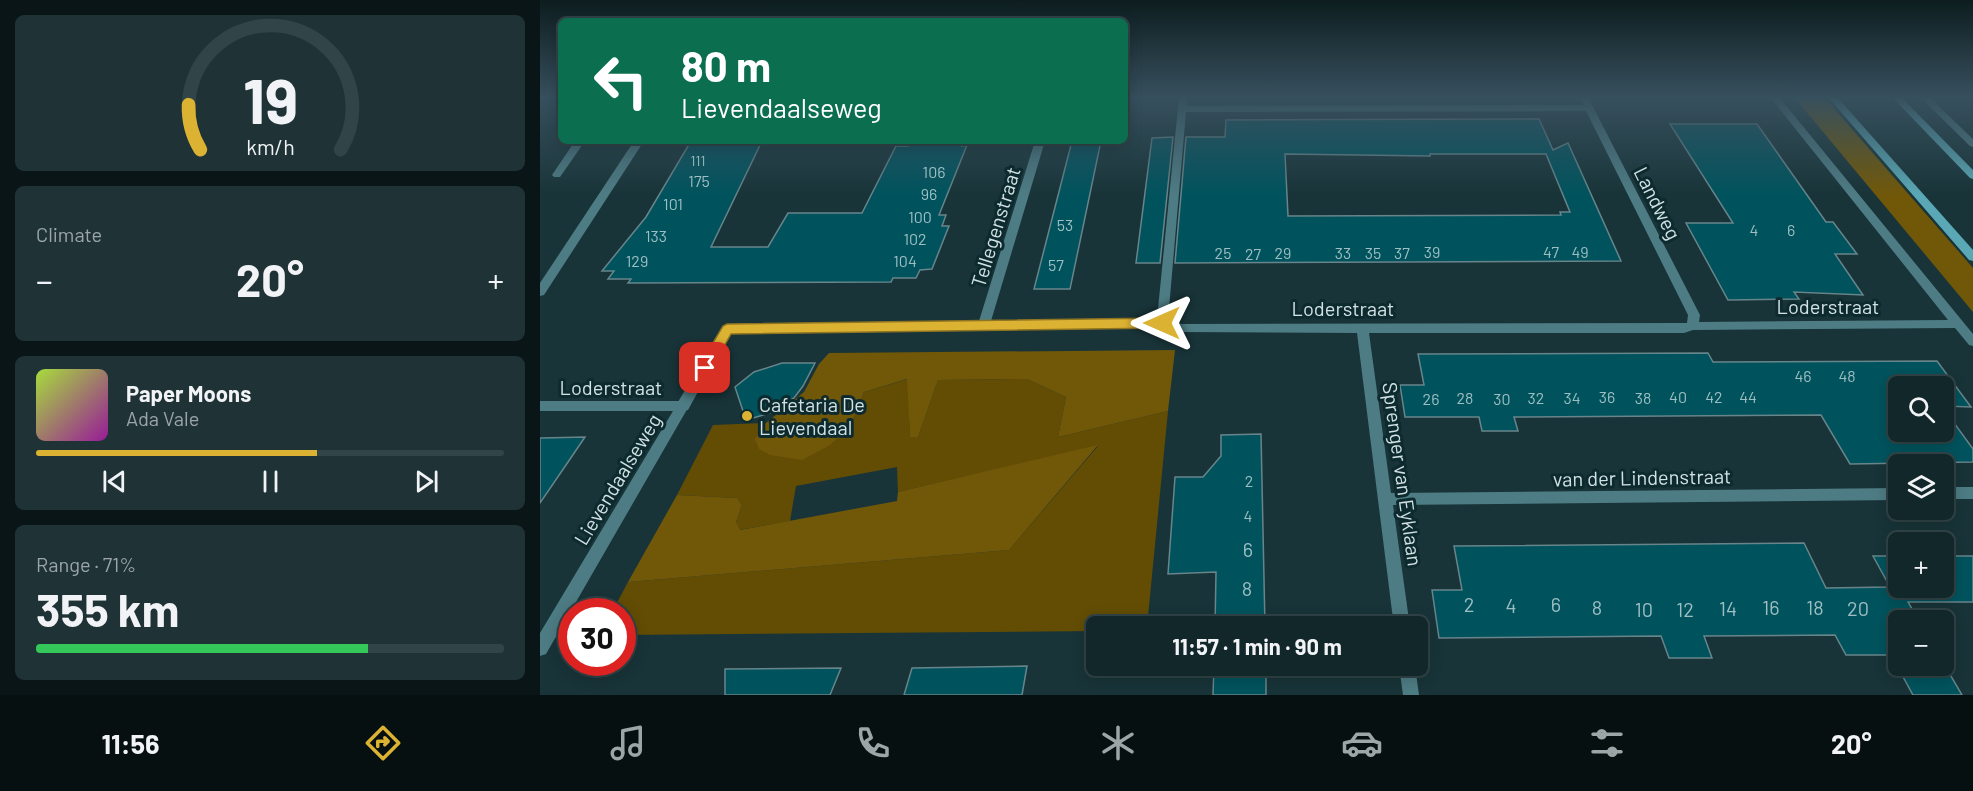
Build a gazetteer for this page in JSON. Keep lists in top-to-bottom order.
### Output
{
  "streets": {
    "street": [
      "Landweg",
      "Tellegenstraat",
      "Loderstraat",
      "Sprenger van Eyklaan",
      "van der Lindenstraat",
      "Lievendaalseweg"
    ]
  },
  "crossings": [
    ["Landweg", "Loderstraat"],
    ["Tellegenstraat", "Loderstraat"],
    ["Loderstraat", "Sprenger van Eyklaan"],
    ["Loderstraat", "Lievendaalseweg"],
    ["Sprenger van Eyklaan", "van der Lindenstraat"]
  ],
  "places": ["Cafetaria De Lievendaal"],
  "house_numbers": [
    "111",
    "106",
    "175",
    "96",
    "101",
    "100",
    "53",
    "4",
    "6",
    "133",
    "102",
    "39",
    "47",
    "49",
    "25",
    "29",
    "33",
    "35",
    "37",
    "27",
    "129",
    "104",
    "57",
    "46",
    "48",
    "36",
    "40",
    "42",
    "44",
    "28",
    "32",
    "34",
    "38",
    "26",
    "30",
    "2",
    "4",
    "6",
    "8",
    "2",
    "6",
    "4",
    "8",
    "16",
    "18",
    "14",
    "20",
    "10",
    "12"
  ],
  "page": {
    "turn": ["80 m", "Lievendaalseweg"],
    "tile": [
      "Climate",
      ["Range · 71%", "355 km"]
    ],
    "heat": ["−", "20°", "+"],
    "song": ["Paper Moons", "Ada Vale"],
    "map_buttons": ["+", "−"],
    "limit": "30",
    "trip": "11:57 · 1 min · 90 m",
    "tabs": ["11:56", "20°"],
    "gauge": ["19", "km/h"]
  }
}
